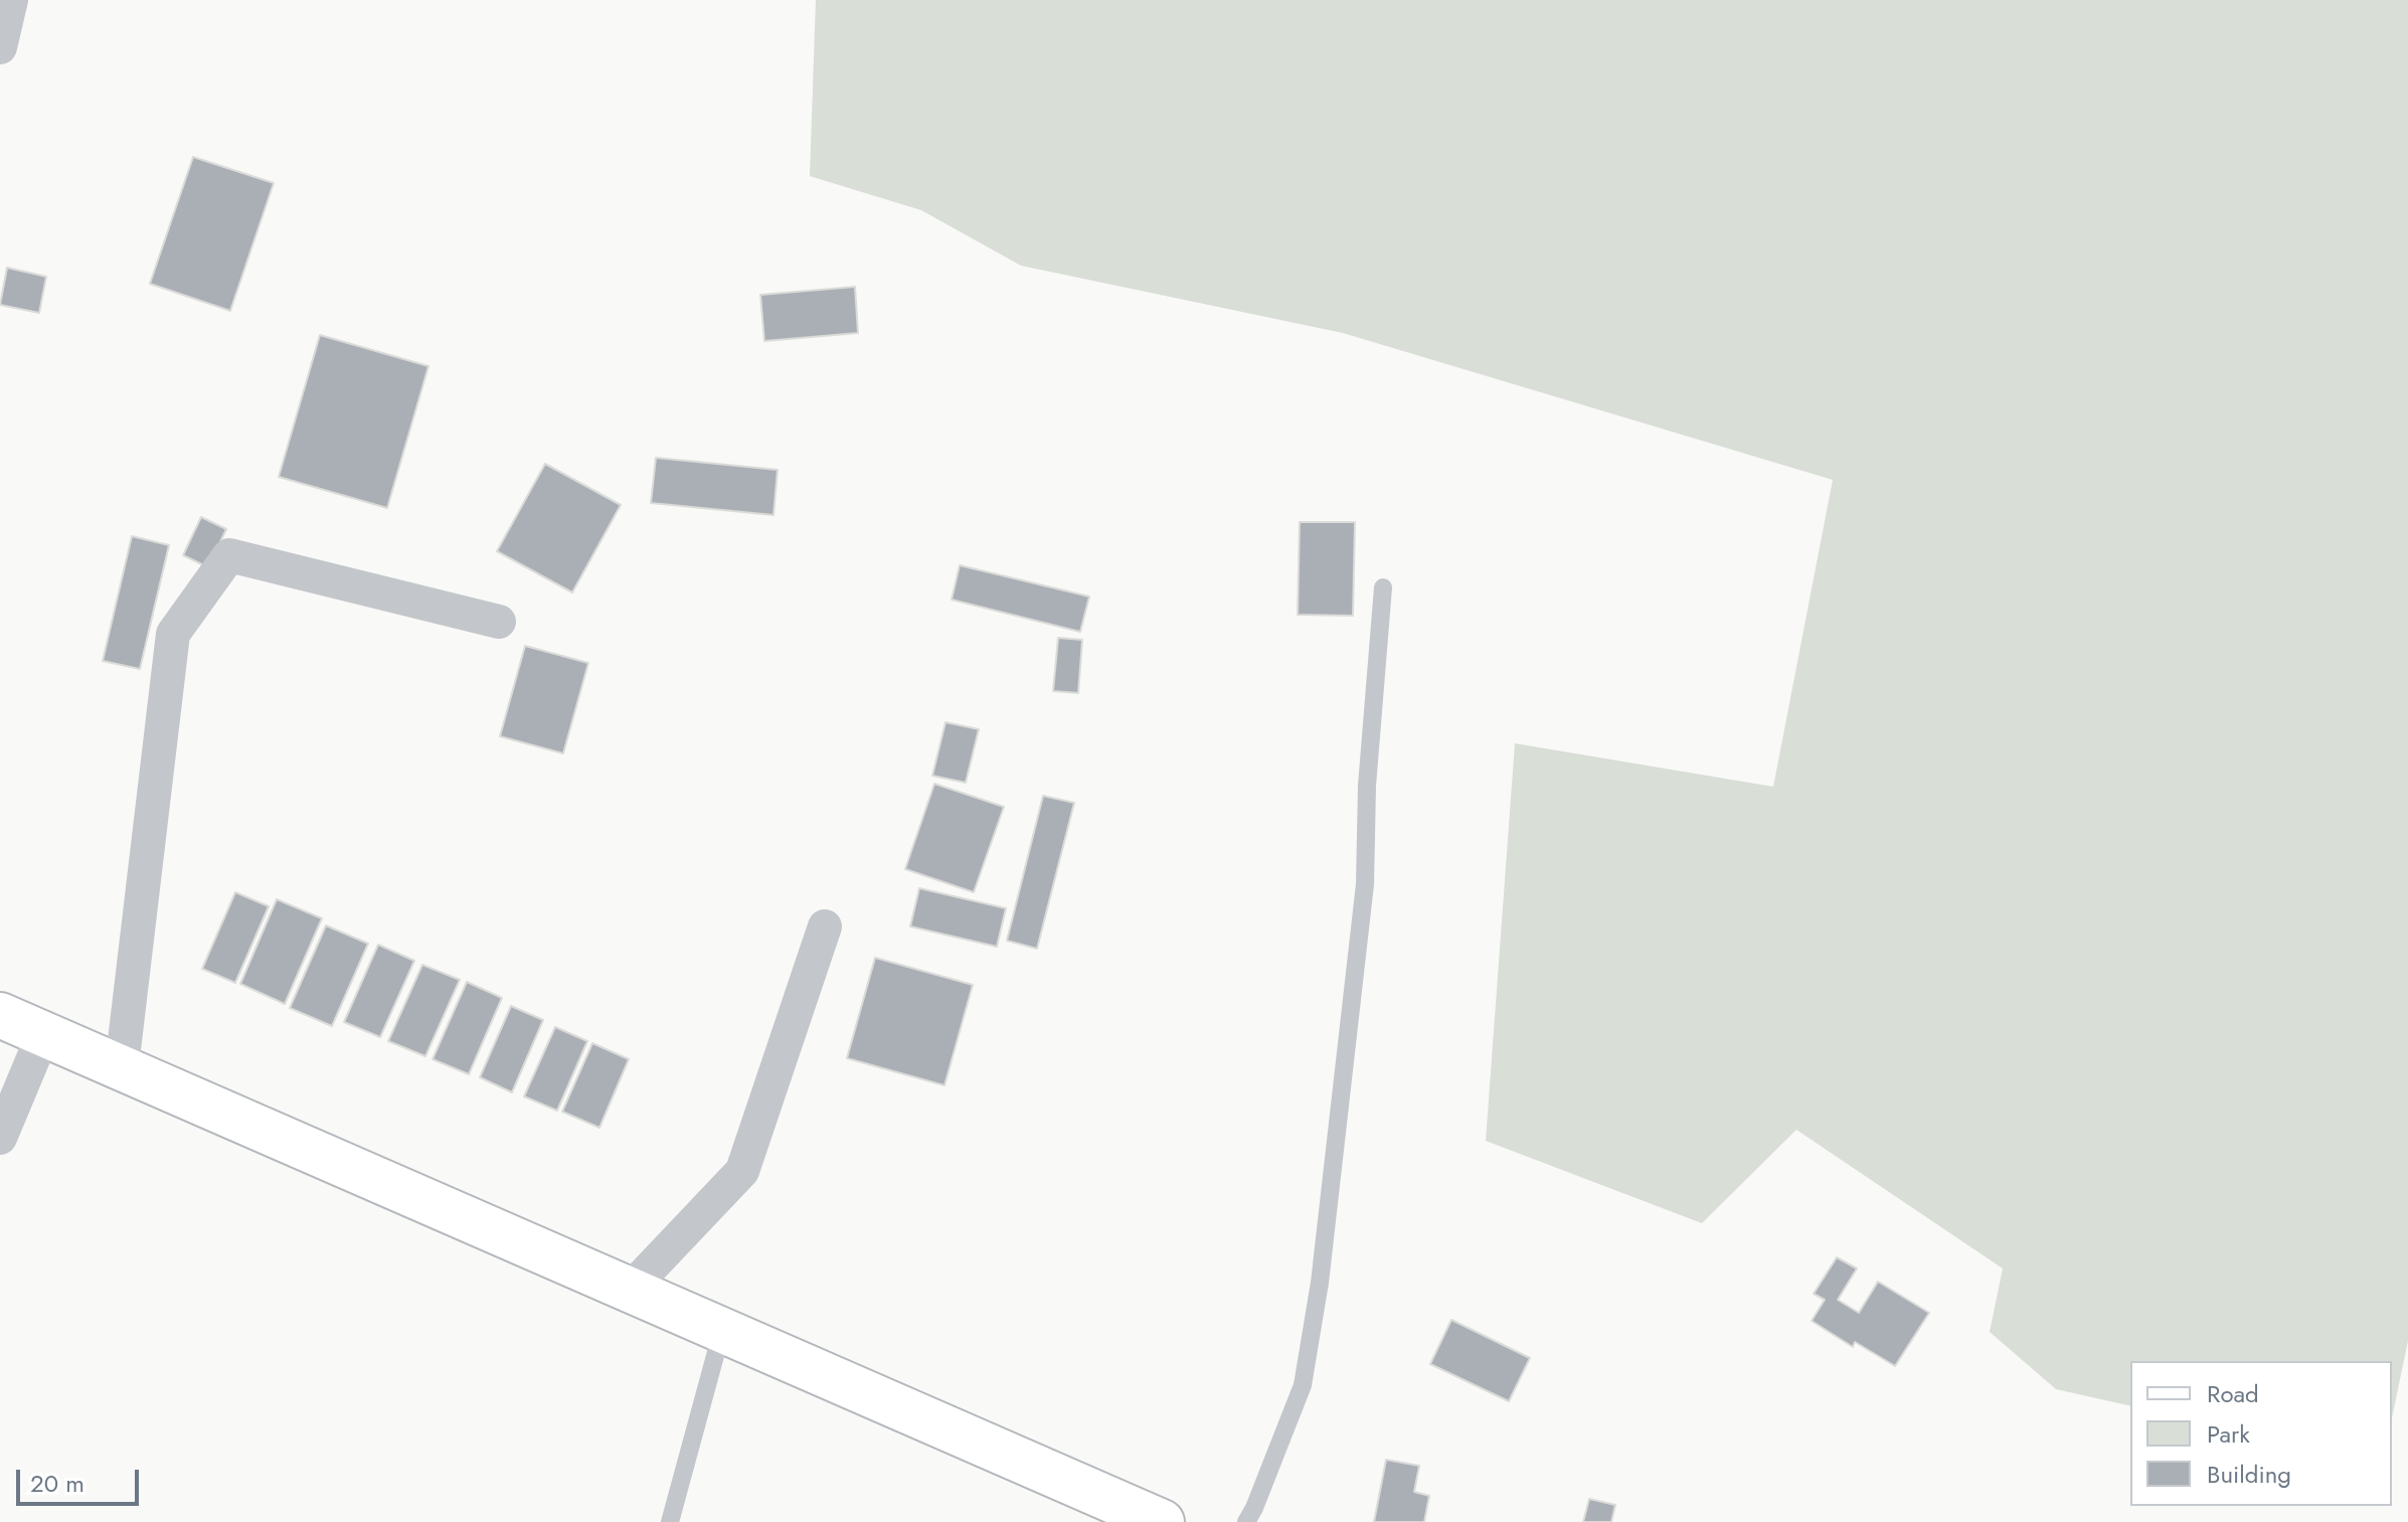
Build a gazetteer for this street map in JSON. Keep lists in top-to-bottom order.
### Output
{
  "legend": ["Road", "Park", "Building"],
  "scale_bar": "20 m"
}
